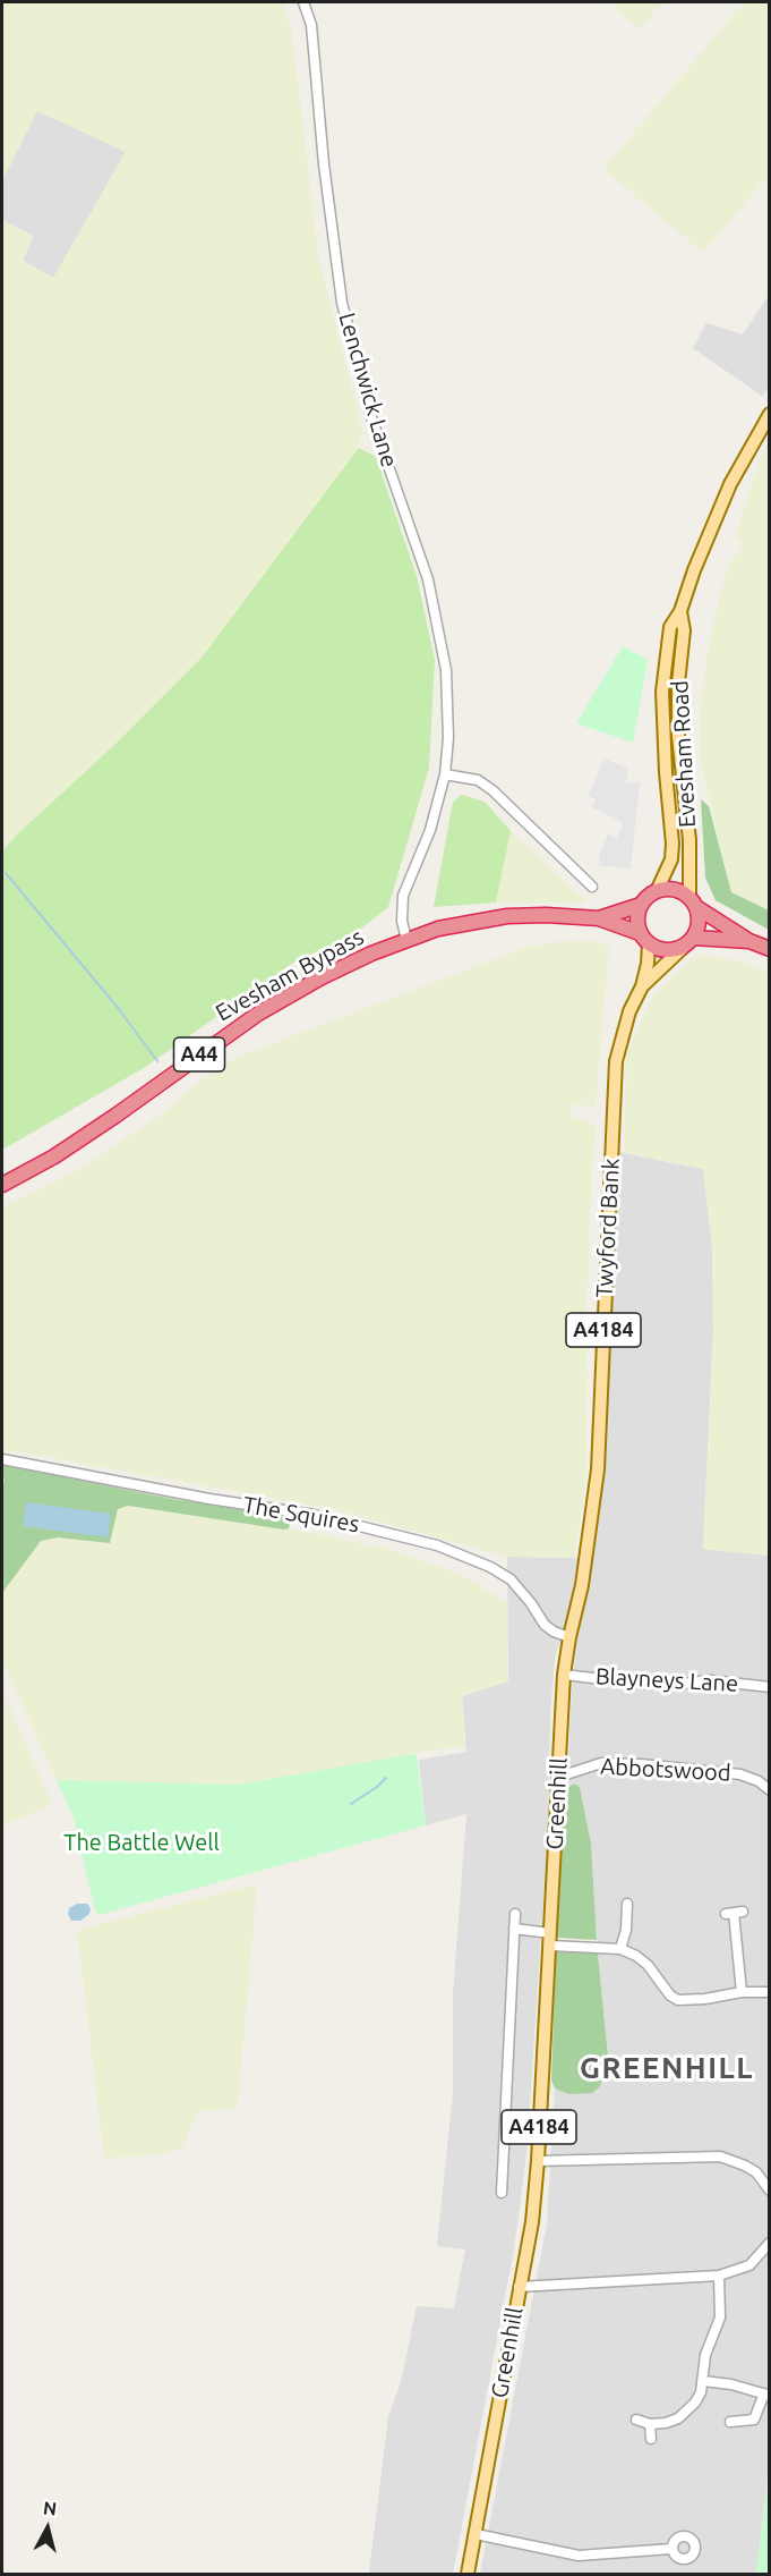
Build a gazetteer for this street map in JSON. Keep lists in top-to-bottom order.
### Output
{
  "streets": {
    "highway": ["Evesham Bypass", "A44"],
    "main road": [
      "Evesham Road",
      "Twyford Bank",
      "A4184",
      "Greenhill"
    ],
    "street": [
      "Lenchwick Lane",
      "The Squires",
      "Blayneys Lane",
      "Abbotswood"
    ]
  },
  "crossings": [
    ["Lenchwick Lane", "Evesham Bypass"],
    ["Evesham Road", "Evesham Bypass"],
    ["Evesham Road", "Twyford Bank"],
    ["Evesham Bypass", "Twyford Bank"],
    ["Twyford Bank", "The Squires"],
    ["Twyford Bank", "Blayneys Lane"],
    ["Twyford Bank", "Greenhill"],
    ["Blayneys Lane", "Greenhill"],
    ["Abbotswood", "Greenhill"]
  ],
  "districts": ["GREENHILL"],
  "parks": ["The Battle Well"],
  "north": "top"
}
